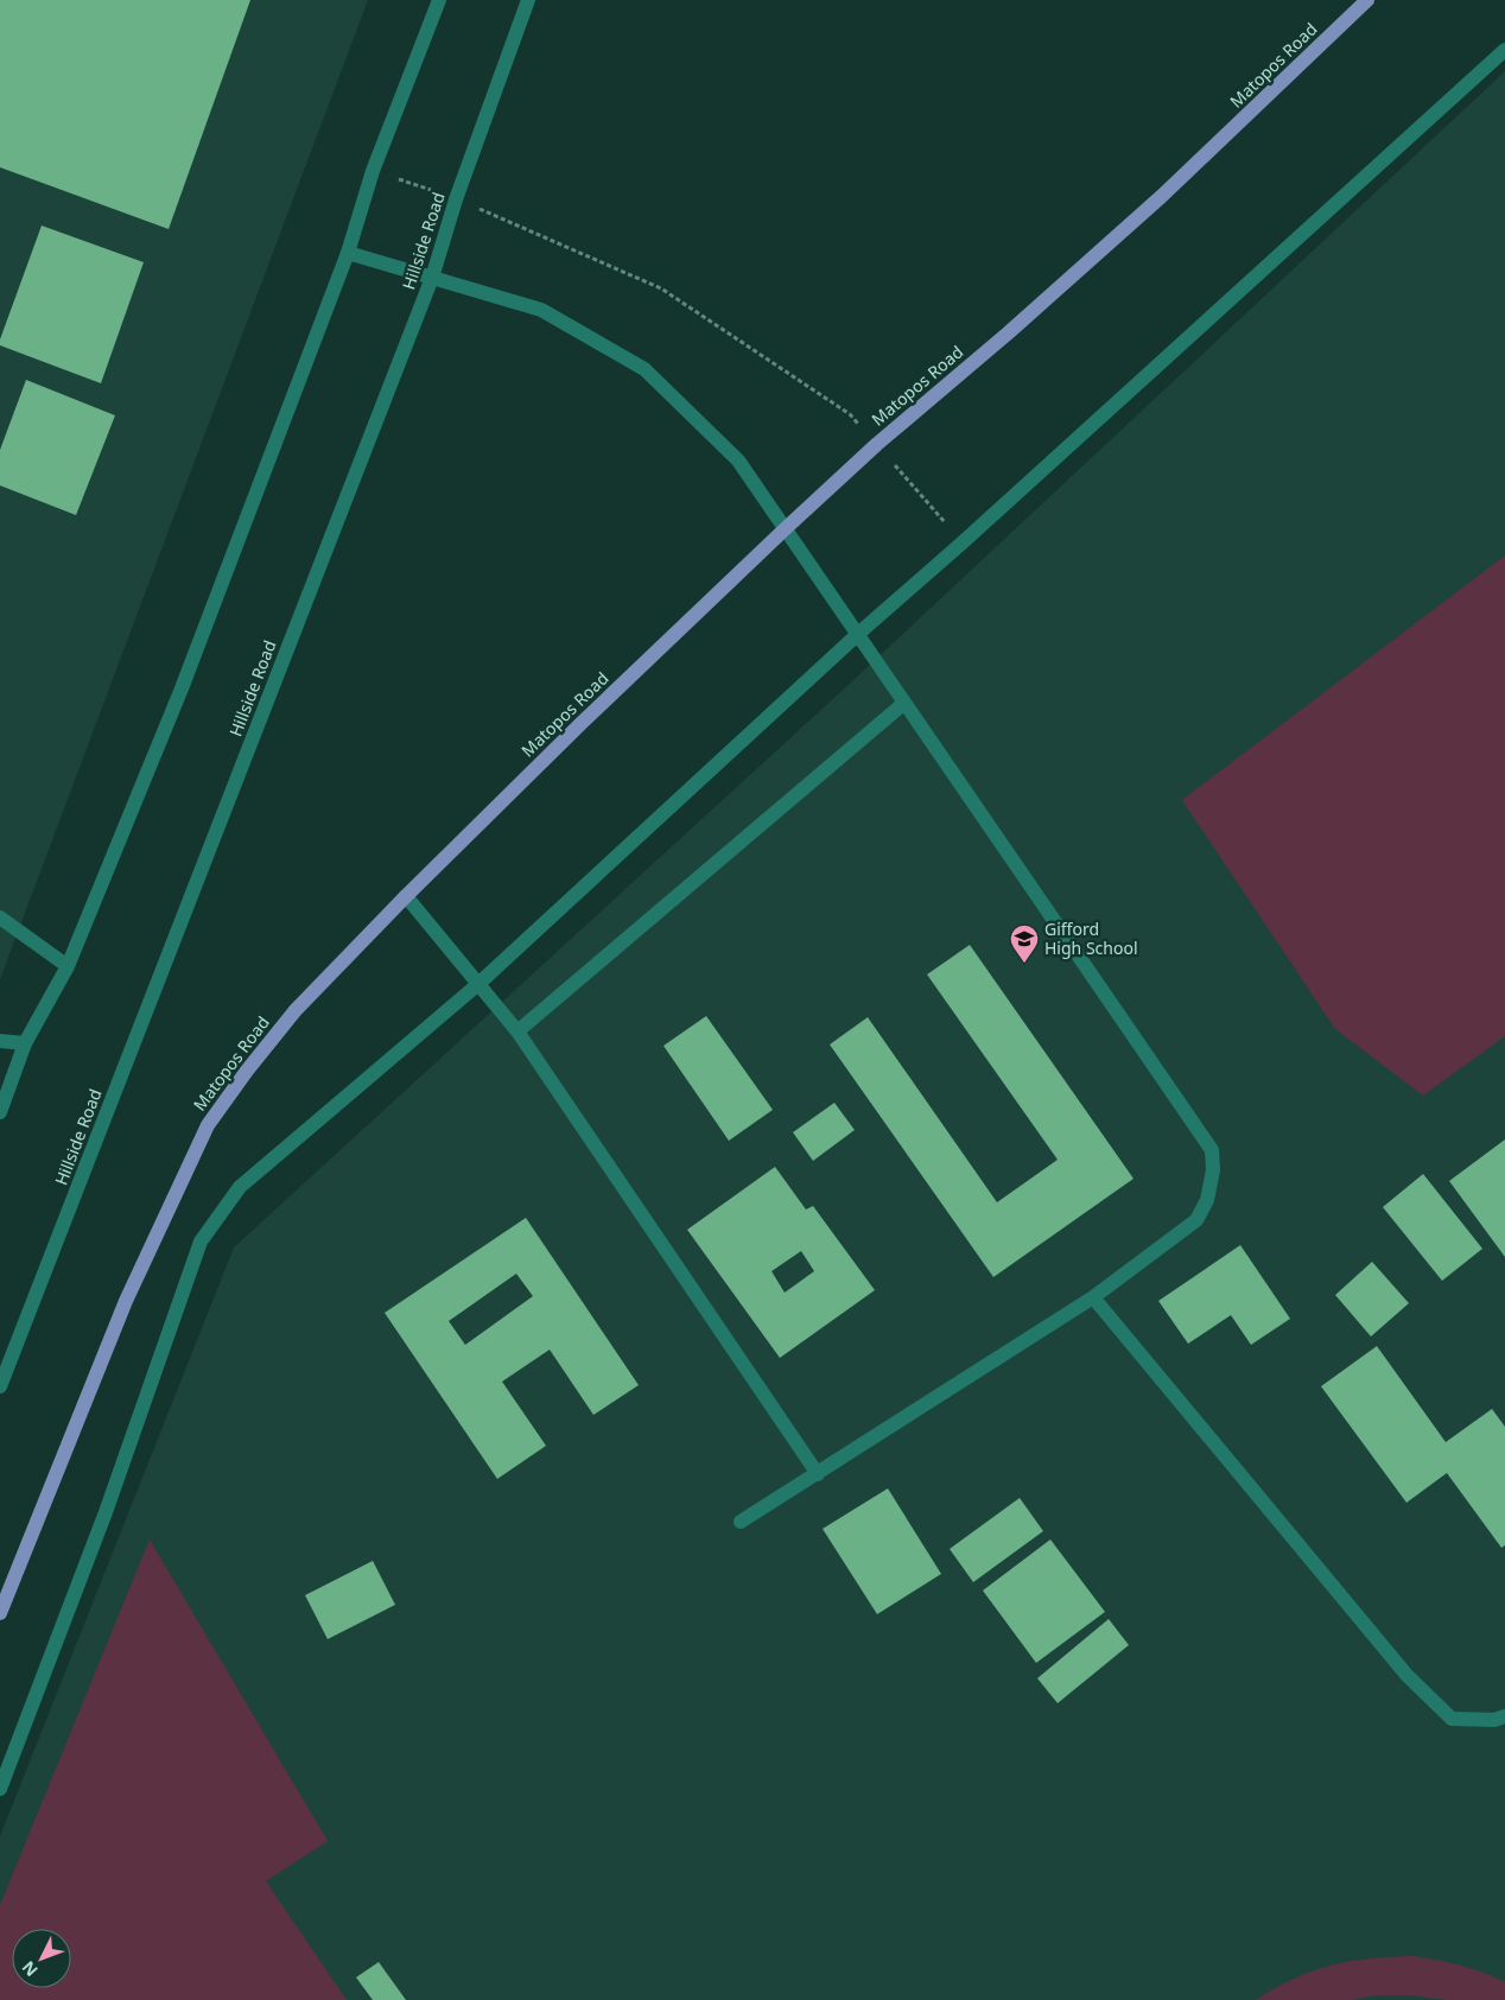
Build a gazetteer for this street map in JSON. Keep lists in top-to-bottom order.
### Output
{
  "streets": {
    "main road": ["Matopos Road"],
    "street": ["Hillside Road"]
  },
  "places": {
    "school or university": ["Gifford High School"]
  },
  "north": "bottom left"
}
